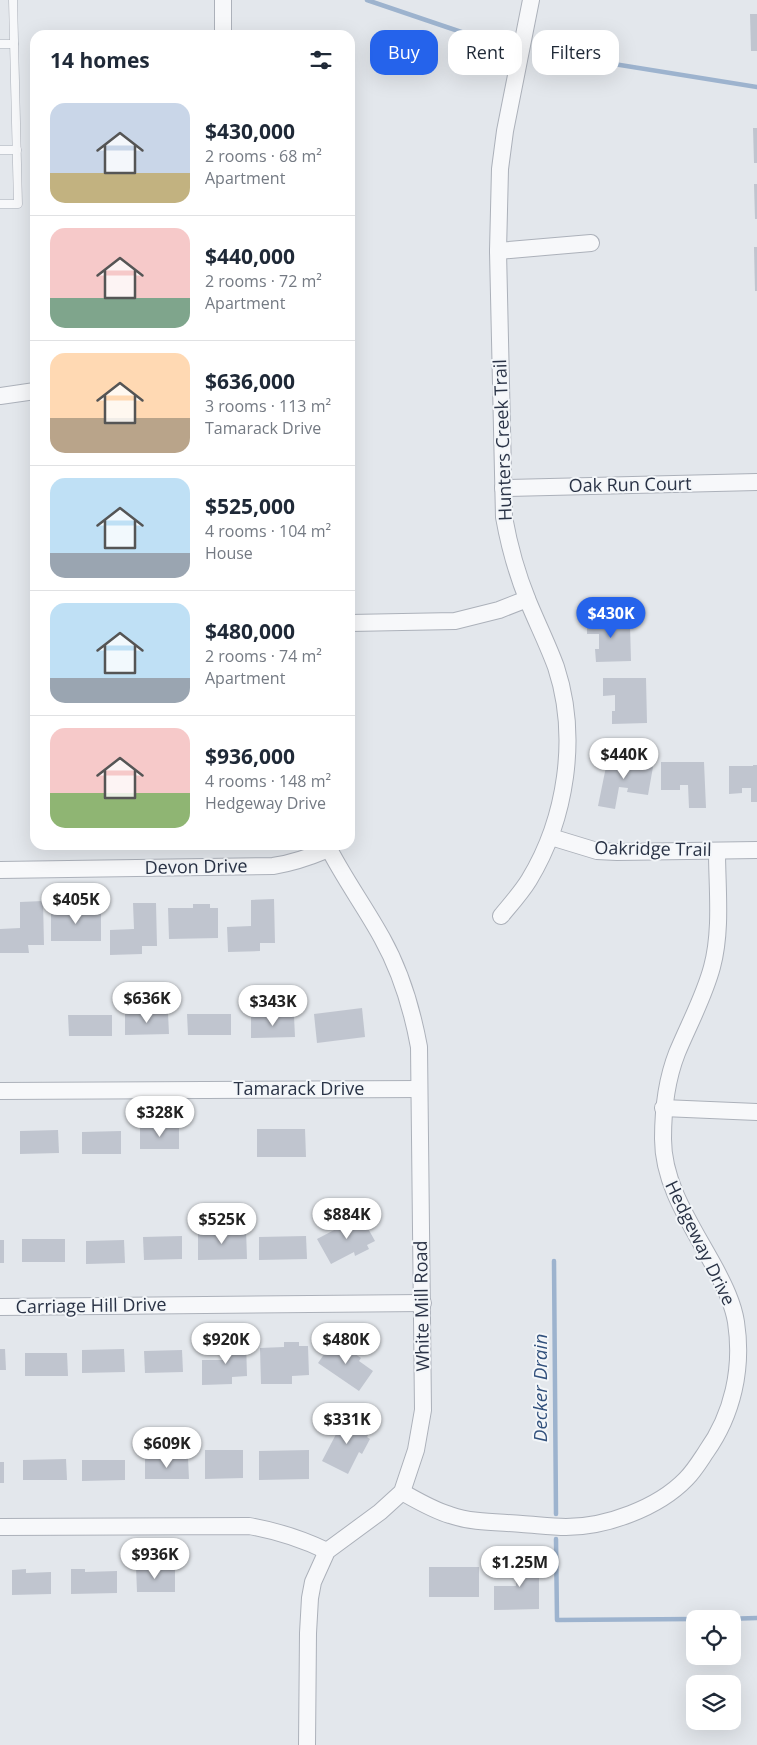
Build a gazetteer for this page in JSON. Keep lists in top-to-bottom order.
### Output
{
  "streets": {
    "street": [
      "Hunters Creek Trail",
      "Oak Run Court",
      "Oakridge Trail",
      "Devon Drive",
      "Tamarack Drive",
      "Hedgeway Drive",
      "Carriage Hill Drive",
      "White Mill Road"
    ]
  },
  "crossings": [
    ["Hunters Creek Trail", "Oak Run Court"],
    ["Hunters Creek Trail", "Oakridge Trail"],
    ["Oakridge Trail", "Hedgeway Drive"],
    ["Tamarack Drive", "White Mill Road"],
    ["Hedgeway Drive", "White Mill Road"],
    ["Carriage Hill Drive", "White Mill Road"]
  ],
  "water": ["Decker Drain"],
  "page": {
    "chip": ["Buy", "Rent", "Filters"],
    "heading": "14 homes",
    "list": [
      {
        "name": "$430,000",
        "note": "2 rooms · 68 m² · Apartment"
      },
      {
        "name": "$440,000",
        "note": "2 rooms · 72 m² · Apartment"
      },
      {
        "name": "$636,000",
        "note": "3 rooms · 113 m² · Tamarack Drive"
      },
      {
        "name": "$525,000",
        "note": "4 rooms · 104 m² · House"
      },
      {
        "name": "$480,000",
        "note": "2 rooms · 74 m² · Apartment"
      },
      {
        "name": "$936,000",
        "note": "4 rooms · 148 m² · Hedgeway Drive"
      }
    ],
    "price": [
      "$430K",
      "$440K",
      "$405K",
      "$636K",
      "$343K",
      "$328K",
      "$884K",
      "$525K",
      "$920K",
      "$480K",
      "$331K",
      "$609K",
      "$936K",
      "$1.25M"
    ]
  }
}
